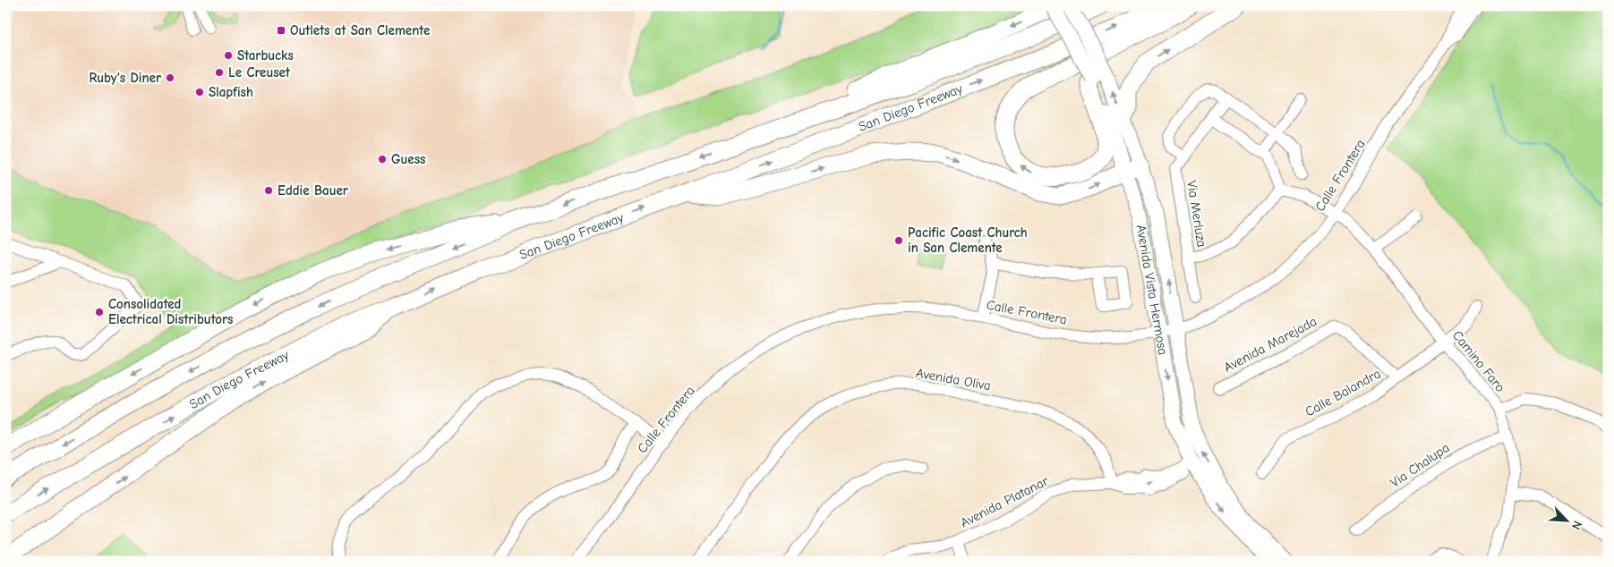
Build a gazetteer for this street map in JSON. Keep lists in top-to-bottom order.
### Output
{
  "streets": {
    "highway": ["San Diego Freeway"],
    "main road": ["Avenida Vista Hermosa"],
    "street": [
      "Calle Frontera",
      "Via Merluza",
      "Avenida Marejada",
      "Camino Faro",
      "Avenida Oliva",
      "Calle Balandra",
      "Via Chalupa",
      "Avenida Platanar"
    ]
  },
  "crossings": [
    ["Calle Frontera", "Avenida Vista Hermosa"],
    ["Calle Frontera", "Camino Faro"],
    ["Avenida Vista Hermosa", "Avenida Platanar"],
    ["Avenida Marejada", "Calle Balandra"],
    ["Camino Faro", "Calle Balandra"],
    ["Camino Faro", "Via Chalupa"],
    ["Avenida Oliva", "Avenida Platanar"]
  ],
  "places": {
    "transit": ["Outlets at San Clemente"],
    "other": [
      "Starbucks",
      "Le Creuset",
      "Ruby's Diner",
      "Slapfish",
      "Guess",
      "Eddie Bauer",
      "Pacific Coast Church in San Clemente",
      "Consolidated Electrical Distributors"
    ]
  },
  "north": "bottom right"
}
